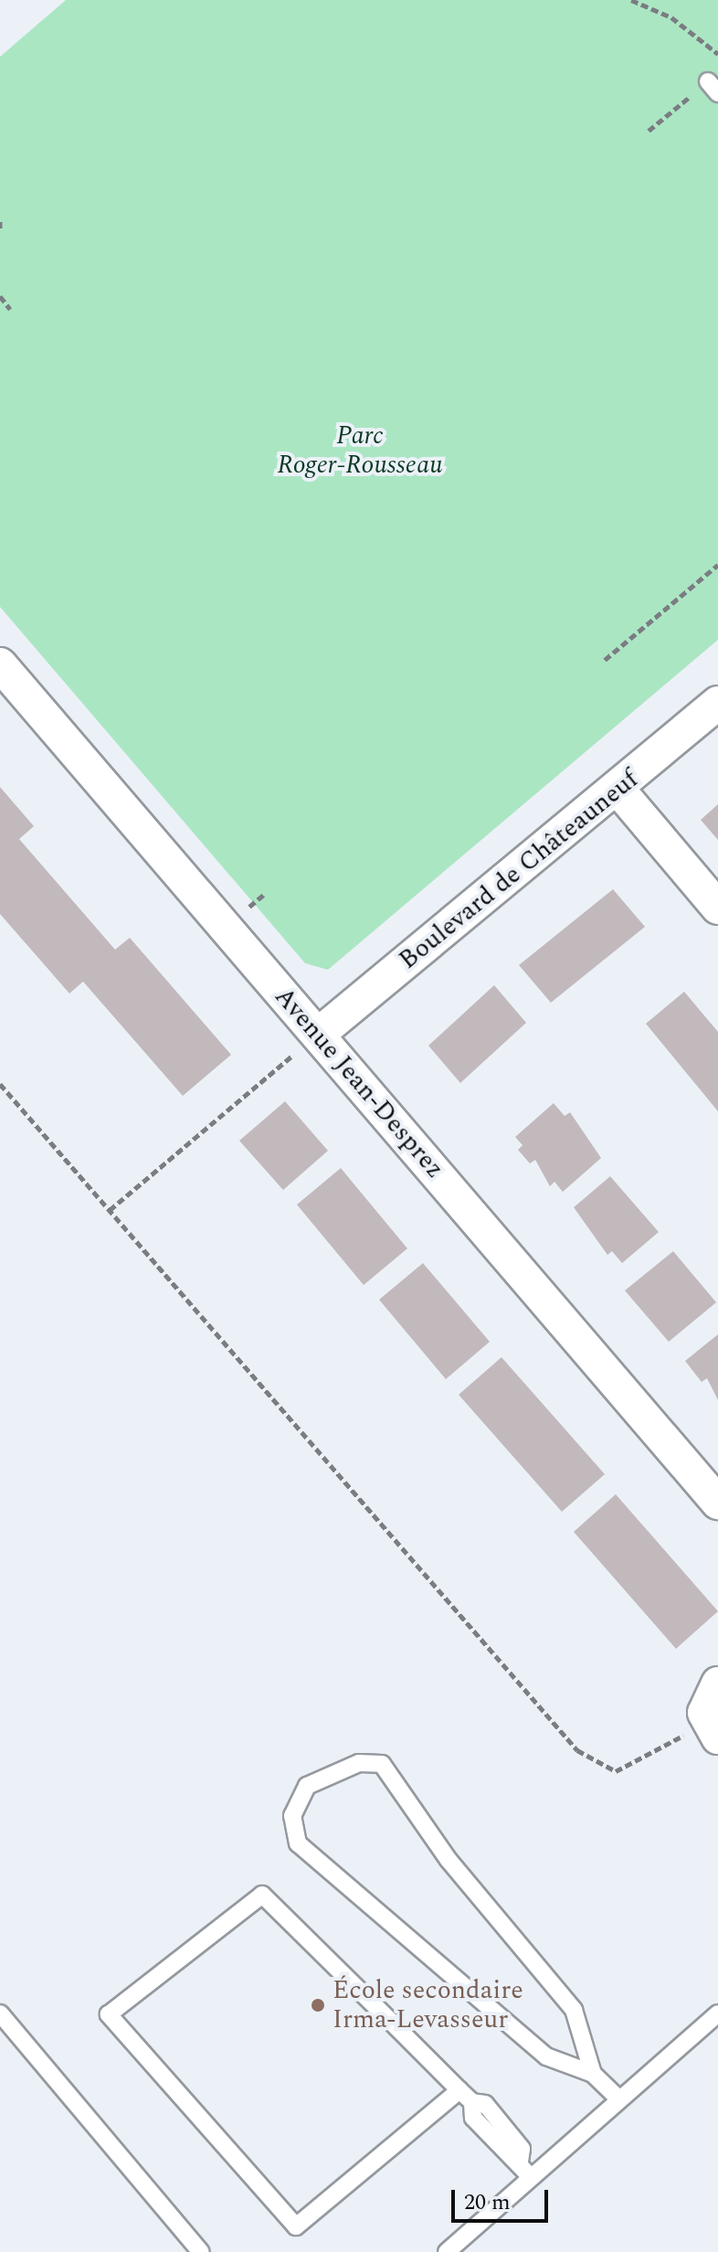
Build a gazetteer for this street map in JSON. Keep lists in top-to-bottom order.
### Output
{
  "streets": {
    "street": ["Boulevard de Châteauneuf", "Avenue Jean-Desprez"]
  },
  "crossings": [
    ["Boulevard de Châteauneuf", "Avenue Jean-Desprez"]
  ],
  "parks": ["Parc Roger-Rousseau"],
  "places": ["École secondaire Irma-Levasseur"],
  "scale_bar": "20 m"
}
